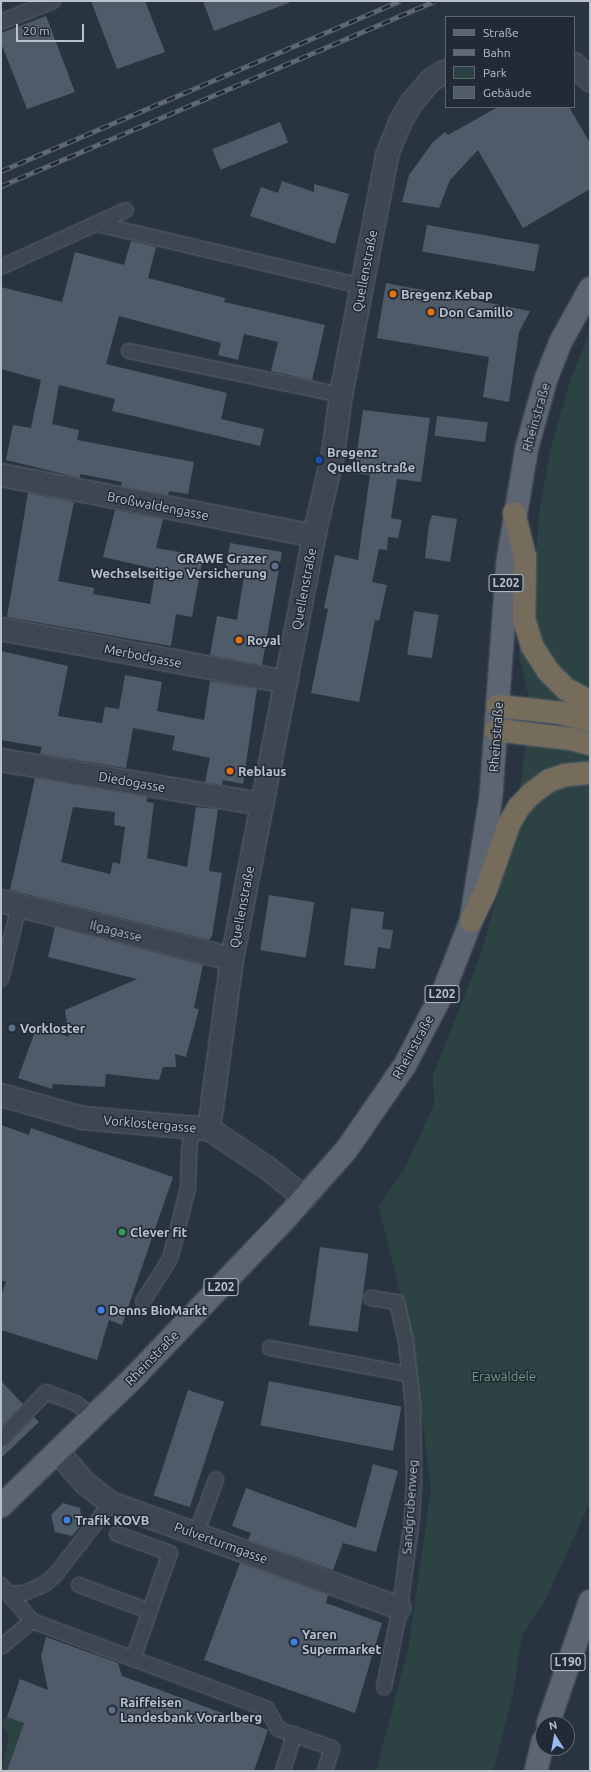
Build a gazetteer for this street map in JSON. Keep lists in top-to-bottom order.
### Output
{
  "streets": {
    "main road": ["Rheinstraße", "L202", "L190"],
    "street": [
      "Quellenstraße",
      "Broßwaldengasse",
      "Merbodgasse",
      "Diedogasse",
      "Ilgagasse",
      "Vorklostergasse",
      "Pulverturmgasse"
    ],
    "lane": ["Sandgrubenweg"]
  },
  "crossings": [
    ["Quellenstraße", "Broßwaldengasse"],
    ["Quellenstraße", "Merbodgasse"],
    ["Quellenstraße", "Diedogasse"],
    ["Quellenstraße", "Ilgagasse"],
    ["Quellenstraße", "Vorklostergasse"],
    ["Rheinstraße", "Vorklostergasse"],
    ["Rheinstraße", "Pulverturmgasse"],
    ["Sandgrubenweg", "Pulverturmgasse"]
  ],
  "parks": ["Erawäldele"],
  "places": [
    "Bregenz Kebap",
    "Don Camillo",
    "Bregenz Quellenstraße",
    "GRAWE Grazer Wechselseitige Versicherung",
    "Royal",
    "Reblaus",
    "Vorkloster",
    "Clever fit",
    "Denns BioMarkt",
    "Trafik KOVB",
    "Yaren Supermarket",
    "Raiffeisen Landesbank Vorarlberg"
  ],
  "legend": [
    "Straße",
    "Bahn",
    "Park",
    "Gebäude"
  ],
  "scale_bar": "20 m",
  "north": "top"
}
